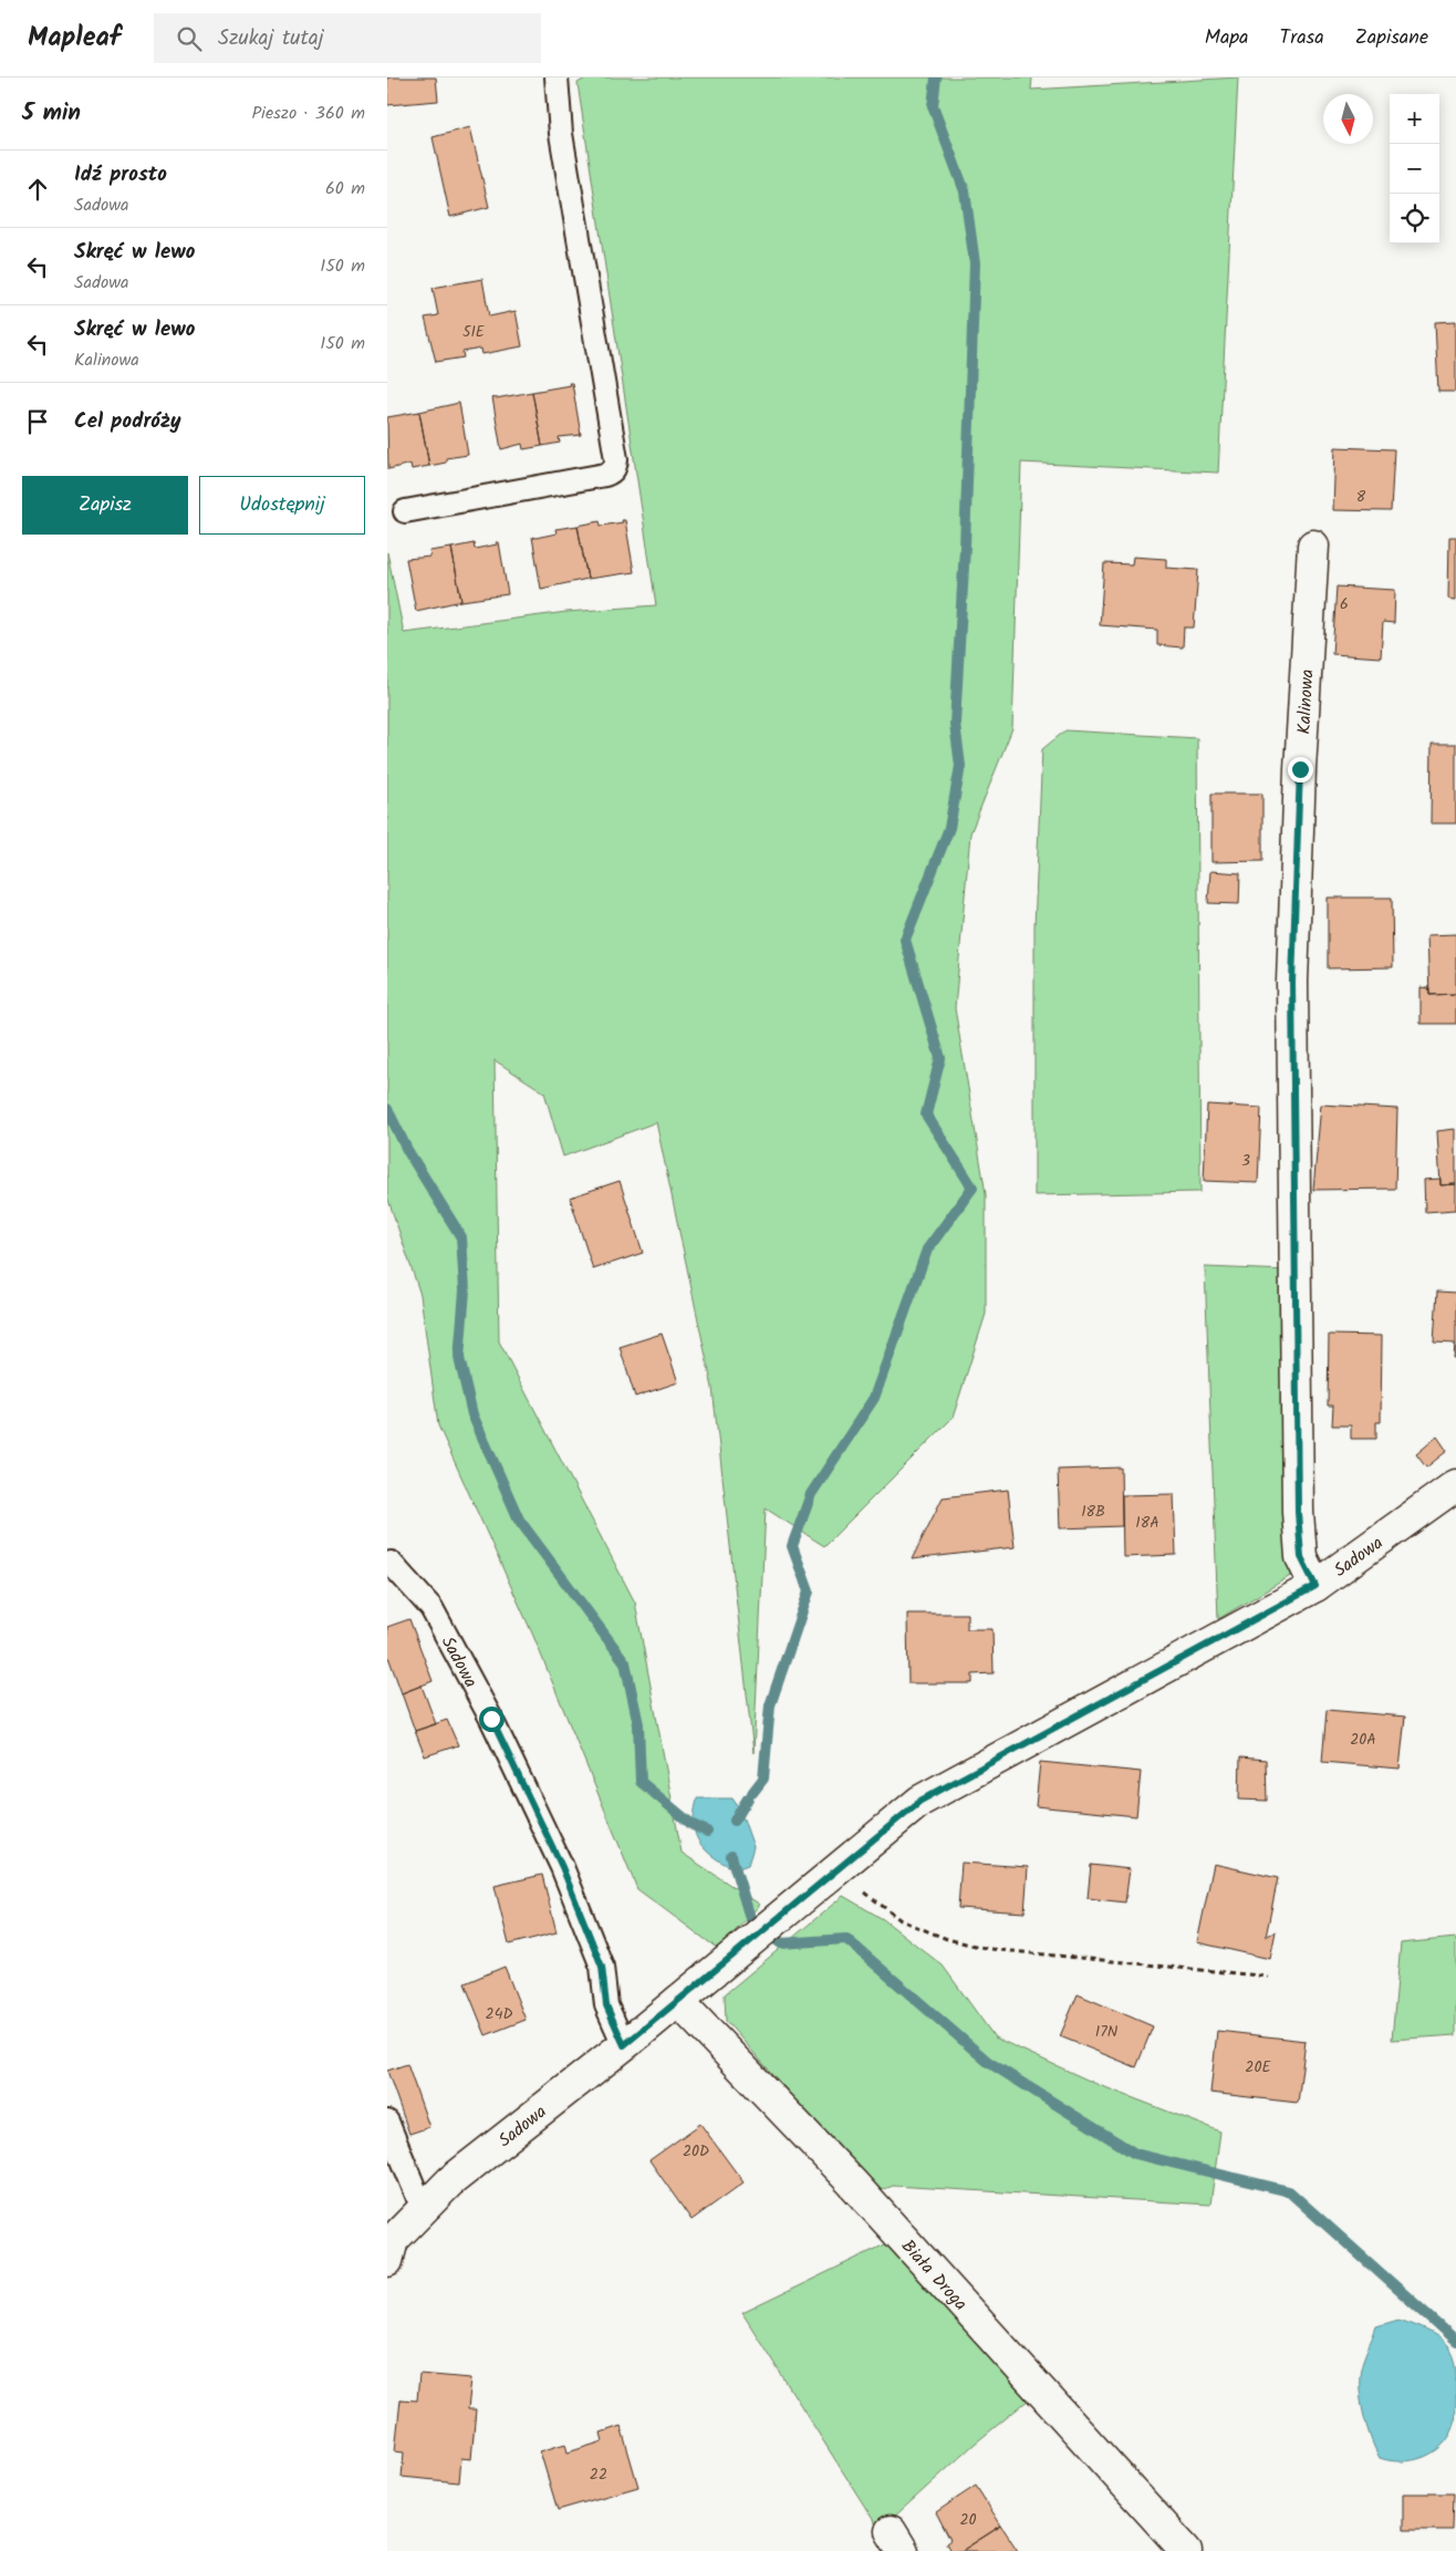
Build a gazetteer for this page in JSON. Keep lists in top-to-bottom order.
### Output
{
  "streets": {
    "street": ["Kalinowa", "Sadowa", "Biała Droga"]
  },
  "crossings": [
    ["Kalinowa", "Sadowa"],
    ["Sadowa", "Biała Droga"]
  ],
  "house_numbers": [
    "51E",
    "8",
    "6",
    "3",
    "18B",
    "18A",
    "20A",
    "24D",
    "17N",
    "20E",
    "20D",
    "22",
    "20"
  ],
  "north": "bottom",
  "page": {
    "header": "Mapleaf",
    "search": "Szukaj tutaj",
    "nav": ["Mapa", "Trasa", "Zapisane"],
    "heading": ["5 min", "Pieszo · 360 m"],
    "map_buttons": ["+", "−"],
    "list": [
      ["Idź prosto", "Sadowa", "60 m"],
      ["Skręć w lewo", "Sadowa", "150 m"],
      ["Skręć w lewo", "Kalinowa", "150 m"],
      "Cel podróży"
    ],
    "buttons": ["Zapisz", "Udostępnij"]
  }
}
